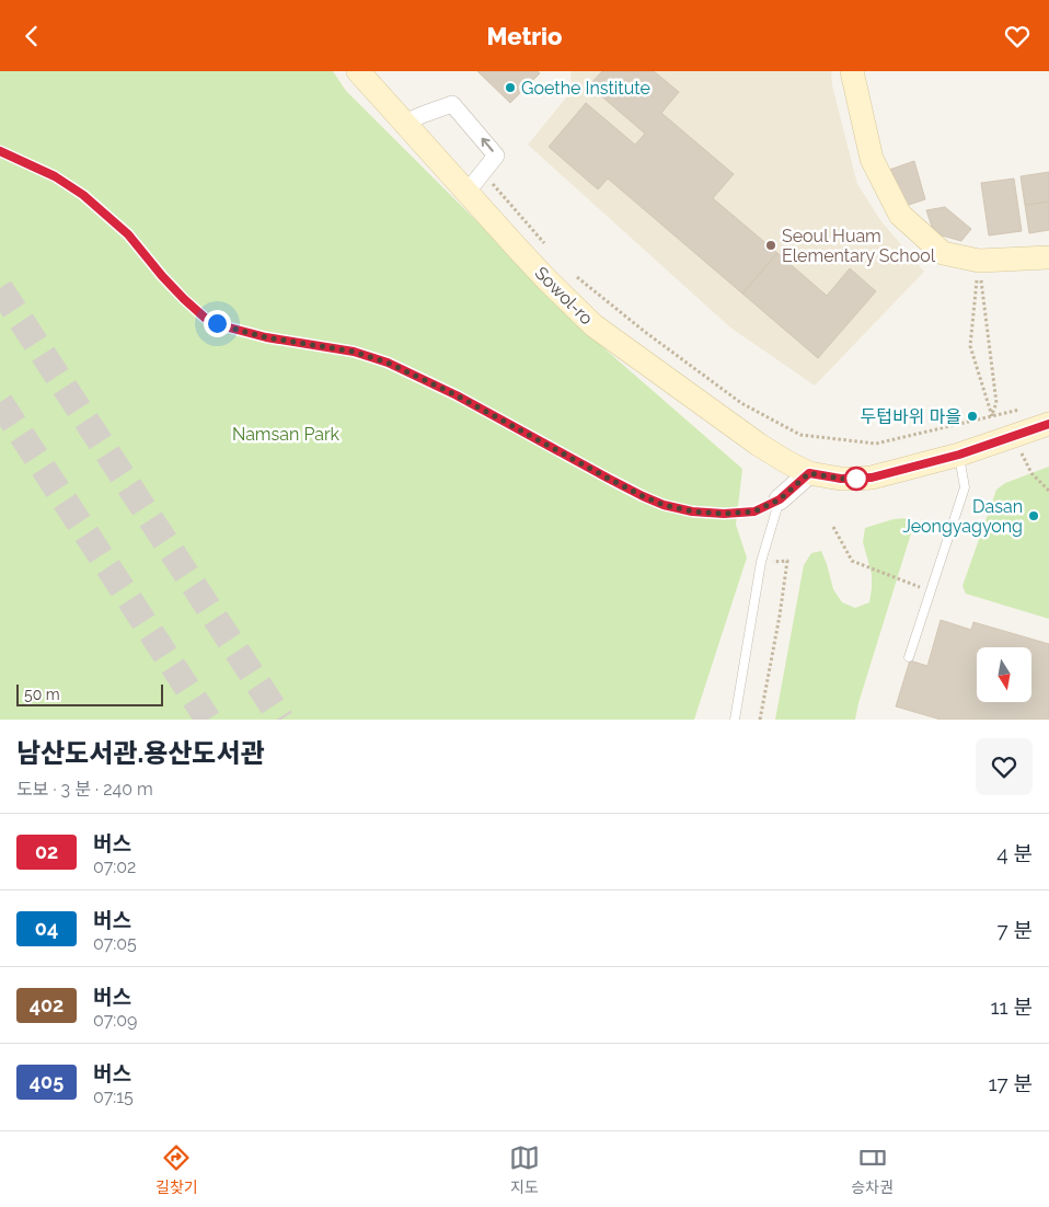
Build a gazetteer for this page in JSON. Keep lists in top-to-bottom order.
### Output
{
  "streets": {
    "main road": ["Sowol-ro"]
  },
  "parks": ["Namsan Park"],
  "places": [
    "Goethe Institute",
    "Seoul Huam Elementary School",
    "두텁바위 마을",
    "Dasan Jeongyagyong"
  ],
  "lines": ["bus line 02"],
  "scale_bar": "50 m",
  "north": "bottom",
  "page": {
    "header": "Metrio",
    "scale": "50 m",
    "heading": ["남산도서관.용산도서관", "도보 · 3 분 · 240 m"],
    "list": [
      {
        "mark": "02",
        "name": "버스",
        "note": "07:02",
        "value": "4 분"
      },
      {
        "mark": "04",
        "name": "버스",
        "note": "07:05",
        "value": "7 분"
      },
      {
        "mark": "402",
        "name": "버스",
        "note": "07:09",
        "value": "11 분"
      },
      {
        "mark": "405",
        "name": "버스",
        "note": "07:15",
        "value": "17 분"
      }
    ],
    "tabs": ["길찾기", "지도", "승차권"]
  }
}
